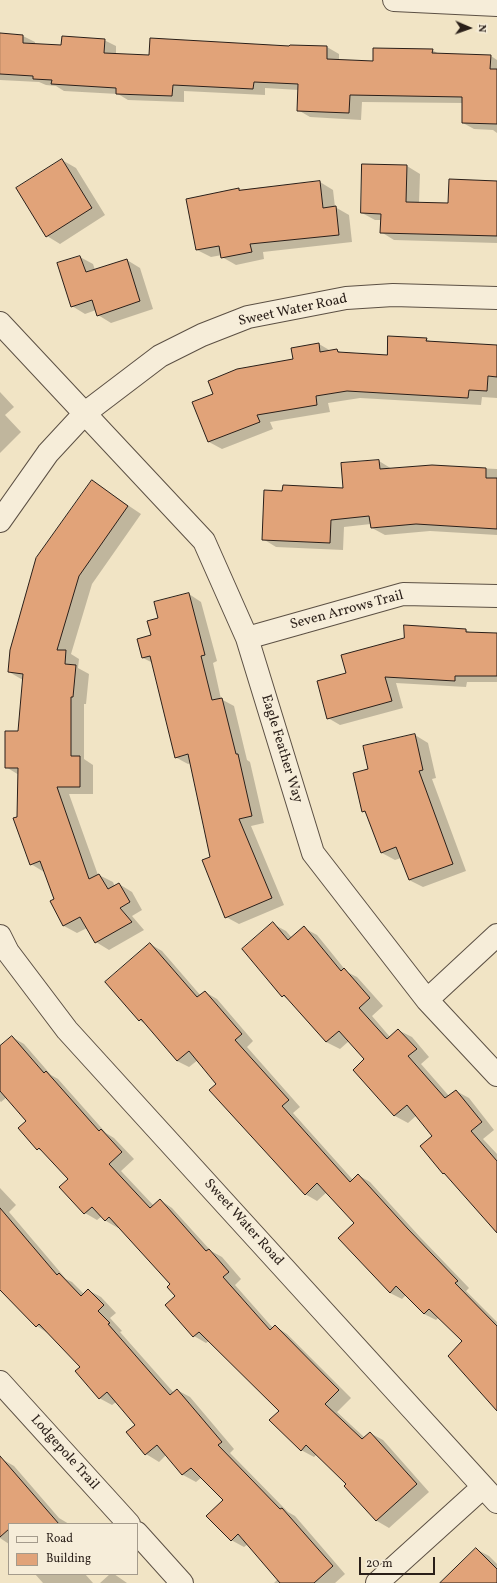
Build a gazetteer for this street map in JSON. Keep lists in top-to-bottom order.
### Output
{
  "streets": {
    "street": [
      "Sweet Water Road",
      "Seven Arrows Trail",
      "Eagle Feather Way",
      "Lodgepole Trail"
    ]
  },
  "crossings": [
    ["Sweet Water Road", "Eagle Feather Way"],
    ["Seven Arrows Trail", "Eagle Feather Way"]
  ],
  "legend": ["Road", "Building"],
  "scale_bar": "20 m",
  "north": "right"
}
